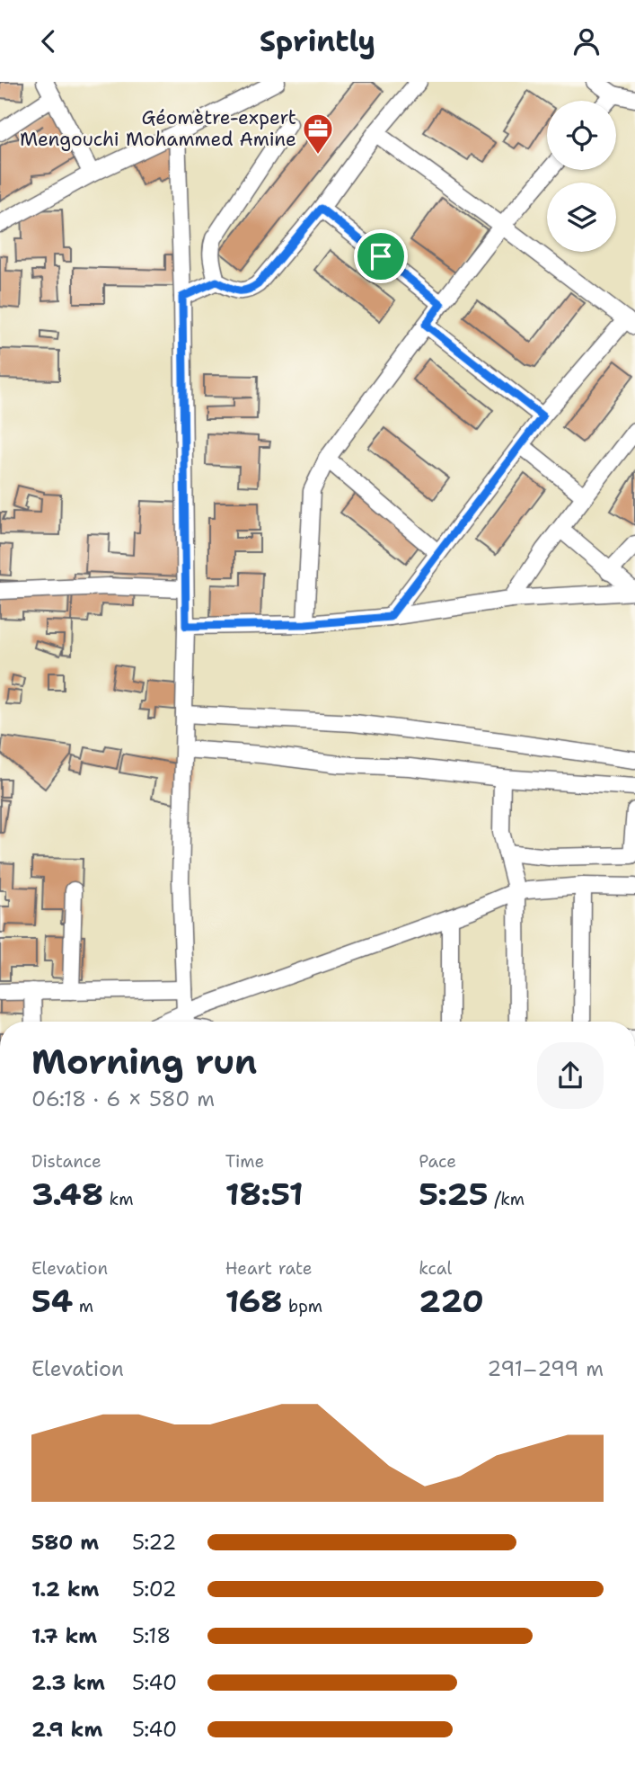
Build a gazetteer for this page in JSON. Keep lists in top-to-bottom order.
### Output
{
  "places": {
    "office": ["Géomètre-expert Mengouchi Mohammed Amine"]
  },
  "page": {
    "header": "Sprintly",
    "heading": ["Morning run", "06:18 · 6 × 580 m"],
    "stats": [
      ["Distance", "3.48 km"],
      ["Time", "18:51"],
      ["Pace", "5:25 /km"],
      ["Elevation", "54 m"],
      ["Heart rate", "168 bpm"],
      ["kcal", "220"]
    ],
    "chart": ["Elevation", "291–299 m"],
    "list": [
      {
        "name": "580 m",
        "note": "5:22"
      },
      {
        "name": "1.2 km",
        "note": "5:02"
      },
      {
        "name": "1.7 km",
        "note": "5:18"
      },
      {
        "name": "2.3 km",
        "note": "5:40"
      },
      {
        "name": "2.9 km",
        "note": "5:40"
      }
    ]
  }
}
